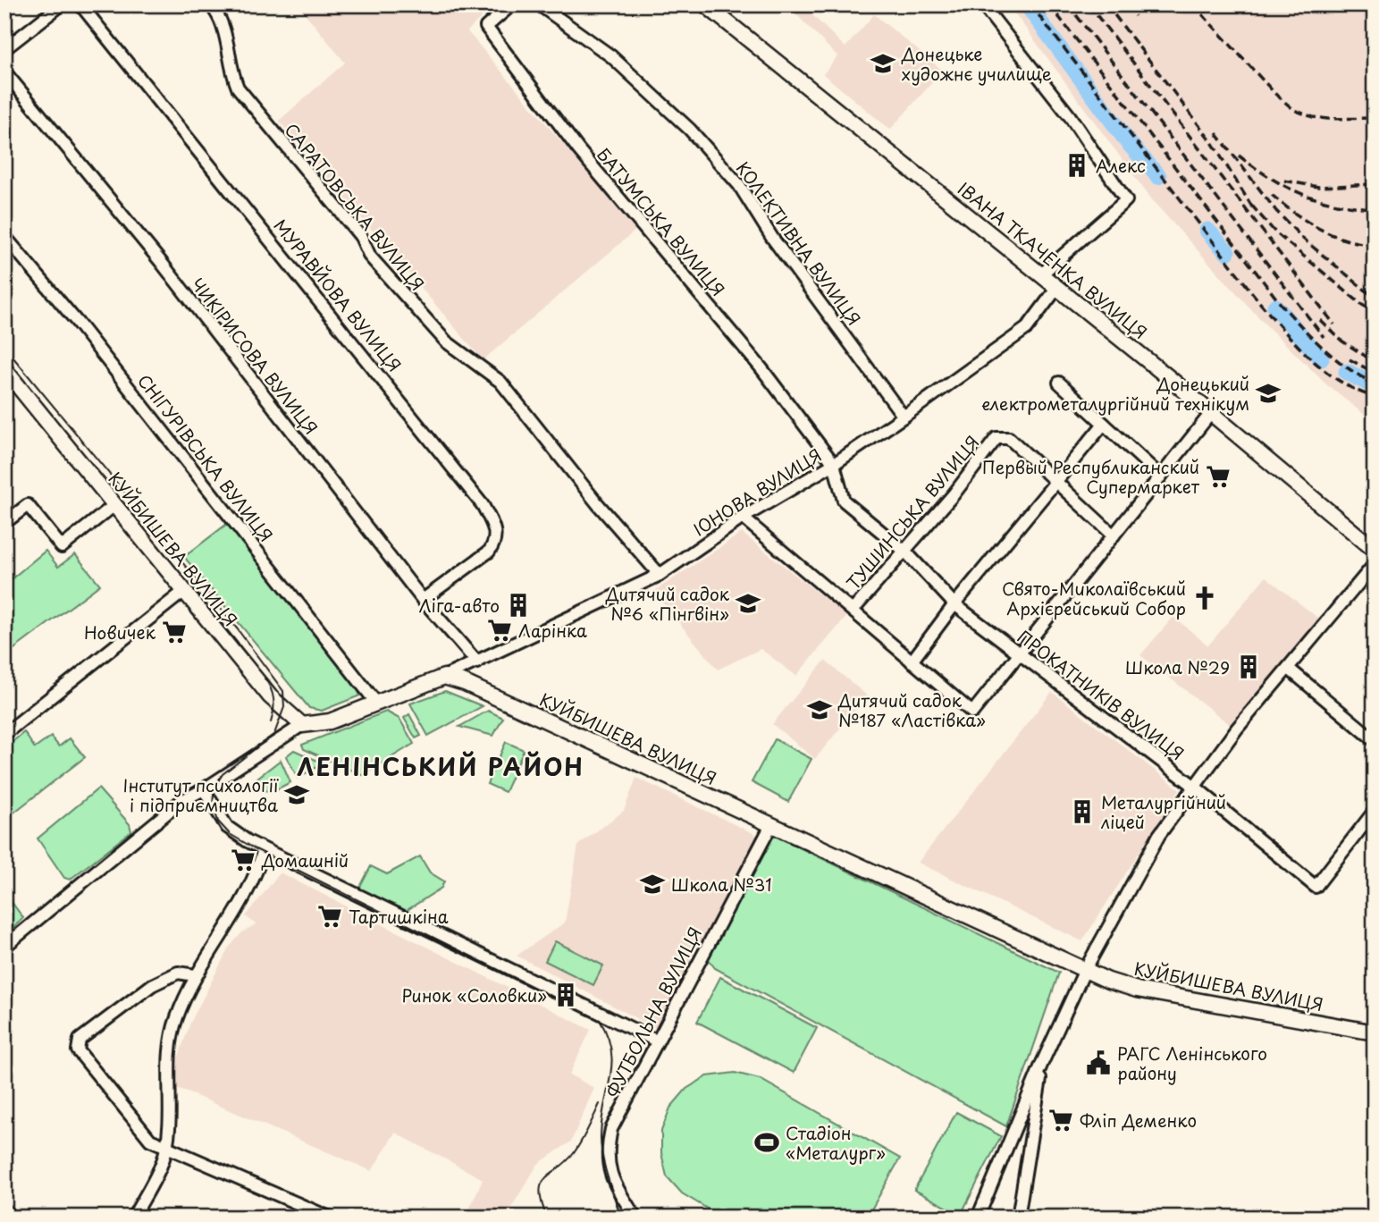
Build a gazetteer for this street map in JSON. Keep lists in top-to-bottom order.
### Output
{
  "streets": {
    "main road": ["ІВАНА ТКАЧЕНКА ВУЛИЦЯ", "КУЙБИШЕВА ВУЛИЦЯ"],
    "street": [
      "САРАТОВСЬКА ВУЛИЦЯ",
      "БАТУМСЬКА ВУЛИЦЯ",
      "КОЛЕКТИВНА ВУЛИЦЯ",
      "МУРАВЙОВА ВУЛИЦЯ",
      "ЧИКІРИСОВА ВУЛИЦЯ",
      "СНІГУРІВСЬКА ВУЛИЦЯ",
      "ІОНОВА ВУЛИЦЯ",
      "ТУШИНСЬКА ВУЛИЦЯ",
      "ПРОКАТНИКІВ ВУЛИЦЯ",
      "ФУТБОЛЬНА ВУЛИЦЯ"
    ]
  },
  "crossings": [
    ["САРАТОВСЬКА ВУЛИЦЯ", "ІОНОВА ВУЛИЦЯ"],
    ["БАТУМСЬКА ВУЛИЦЯ", "ІОНОВА ВУЛИЦЯ"],
    ["БАТУМСЬКА ВУЛИЦЯ", "ПРОКАТНИКІВ ВУЛИЦЯ"],
    ["КОЛЕКТИВНА ВУЛИЦЯ", "ІОНОВА ВУЛИЦЯ"],
    ["ІВАНА ТКАЧЕНКА ВУЛИЦЯ", "ІОНОВА ВУЛИЦЯ"],
    ["МУРАВЙОВА ВУЛИЦЯ", "ЧИКІРИСОВА ВУЛИЦЯ"],
    ["ЧИКІРИСОВА ВУЛИЦЯ", "ІОНОВА ВУЛИЦЯ"],
    ["ІОНОВА ВУЛИЦЯ", "КУЙБИШЕВА ВУЛИЦЯ"],
    ["ІОНОВА ВУЛИЦЯ", "ПРОКАТНИКІВ ВУЛИЦЯ"],
    ["ТУШИНСЬКА ВУЛИЦЯ", "ПРОКАТНИКІВ ВУЛИЦЯ"],
    ["КУЙБИШЕВА ВУЛИЦЯ", "ФУТБОЛЬНА ВУЛИЦЯ"]
  ],
  "districts": ["ЛЕНІНСЬКИЙ РАЙОН"],
  "places": {
    "school or university": [
      "Донецьке художнє училище",
      "Донецький електрометалургійний технікум",
      "Дитячий садок №6 «Пінгвін»",
      "Дитячий садок №187 «Ластівка»",
      "Інститут психології і підприємництва",
      "Школа №31"
    ],
    "building": [
      "Алекс",
      "Ліга-авто",
      "Школа №29",
      "Металургійний ліцей",
      "Ринок «Соловки»"
    ],
    "supermarket": [
      "Первый Республиканский Супермаркет",
      "Ларінка",
      "Новичек",
      "Домашній",
      "Тартишкіна",
      "Фліп Деменко"
    ],
    "church": ["Свято-Миколаївський Архієрейський Собор"],
    "public building": ["РАГС Ленінського району"],
    "sports": ["Стадіон «Металург»"]
  }
}
